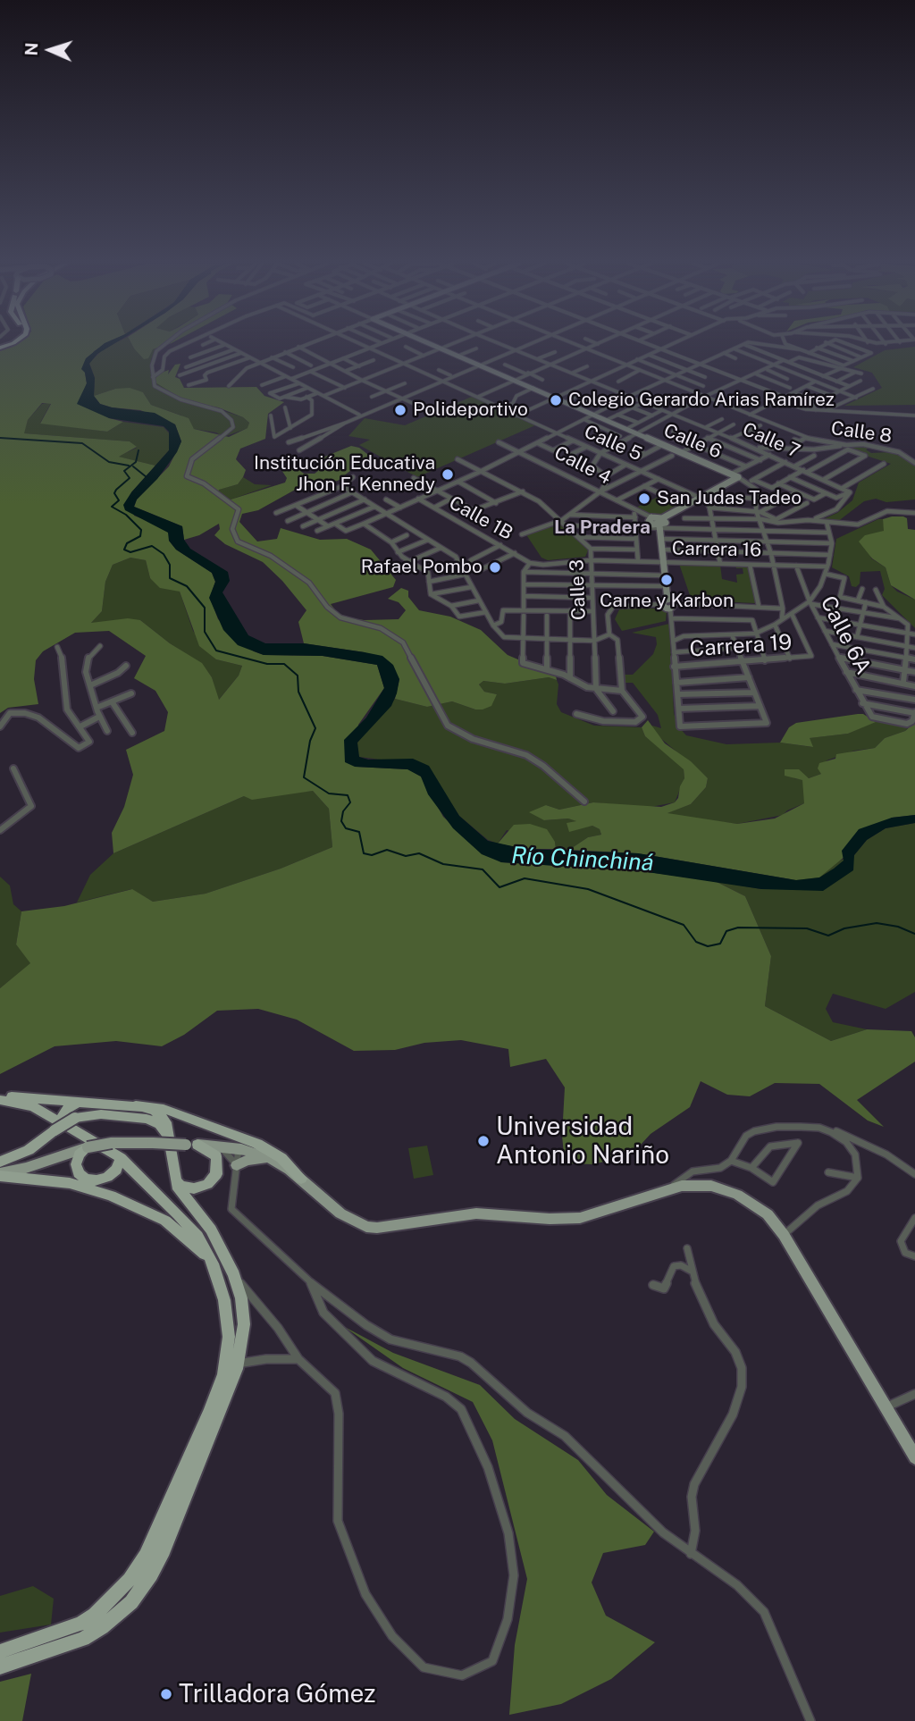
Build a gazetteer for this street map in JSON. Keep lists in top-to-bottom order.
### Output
{
  "streets": {
    "main road": ["Calle 6"],
    "street": [
      "Calle 8",
      "Calle 7",
      "Calle 5",
      "Calle 4",
      "Calle 1B",
      "Carrera 16",
      "Calle 3",
      "Calle 6A",
      "Carrera 19"
    ]
  },
  "crossings": [
    ["Calle 8", "Calle 7"],
    ["Calle 1B", "Carrera 16"],
    ["Carrera 16", "Calle 3"],
    ["Carrera 16", "Calle 6A"]
  ],
  "districts": ["La Pradera"],
  "water": ["Río Chinchiná"],
  "places": [
    "Colegio Gerardo Arias Ramírez",
    "Polideportivo",
    "Institución Educativa Jhon F. Kennedy",
    "San Judas Tadeo",
    "Rafael Pombo",
    "Carne y Karbon",
    "Universidad Antonio Nariño",
    "Trilladora Gómez"
  ],
  "north": "left"
}
